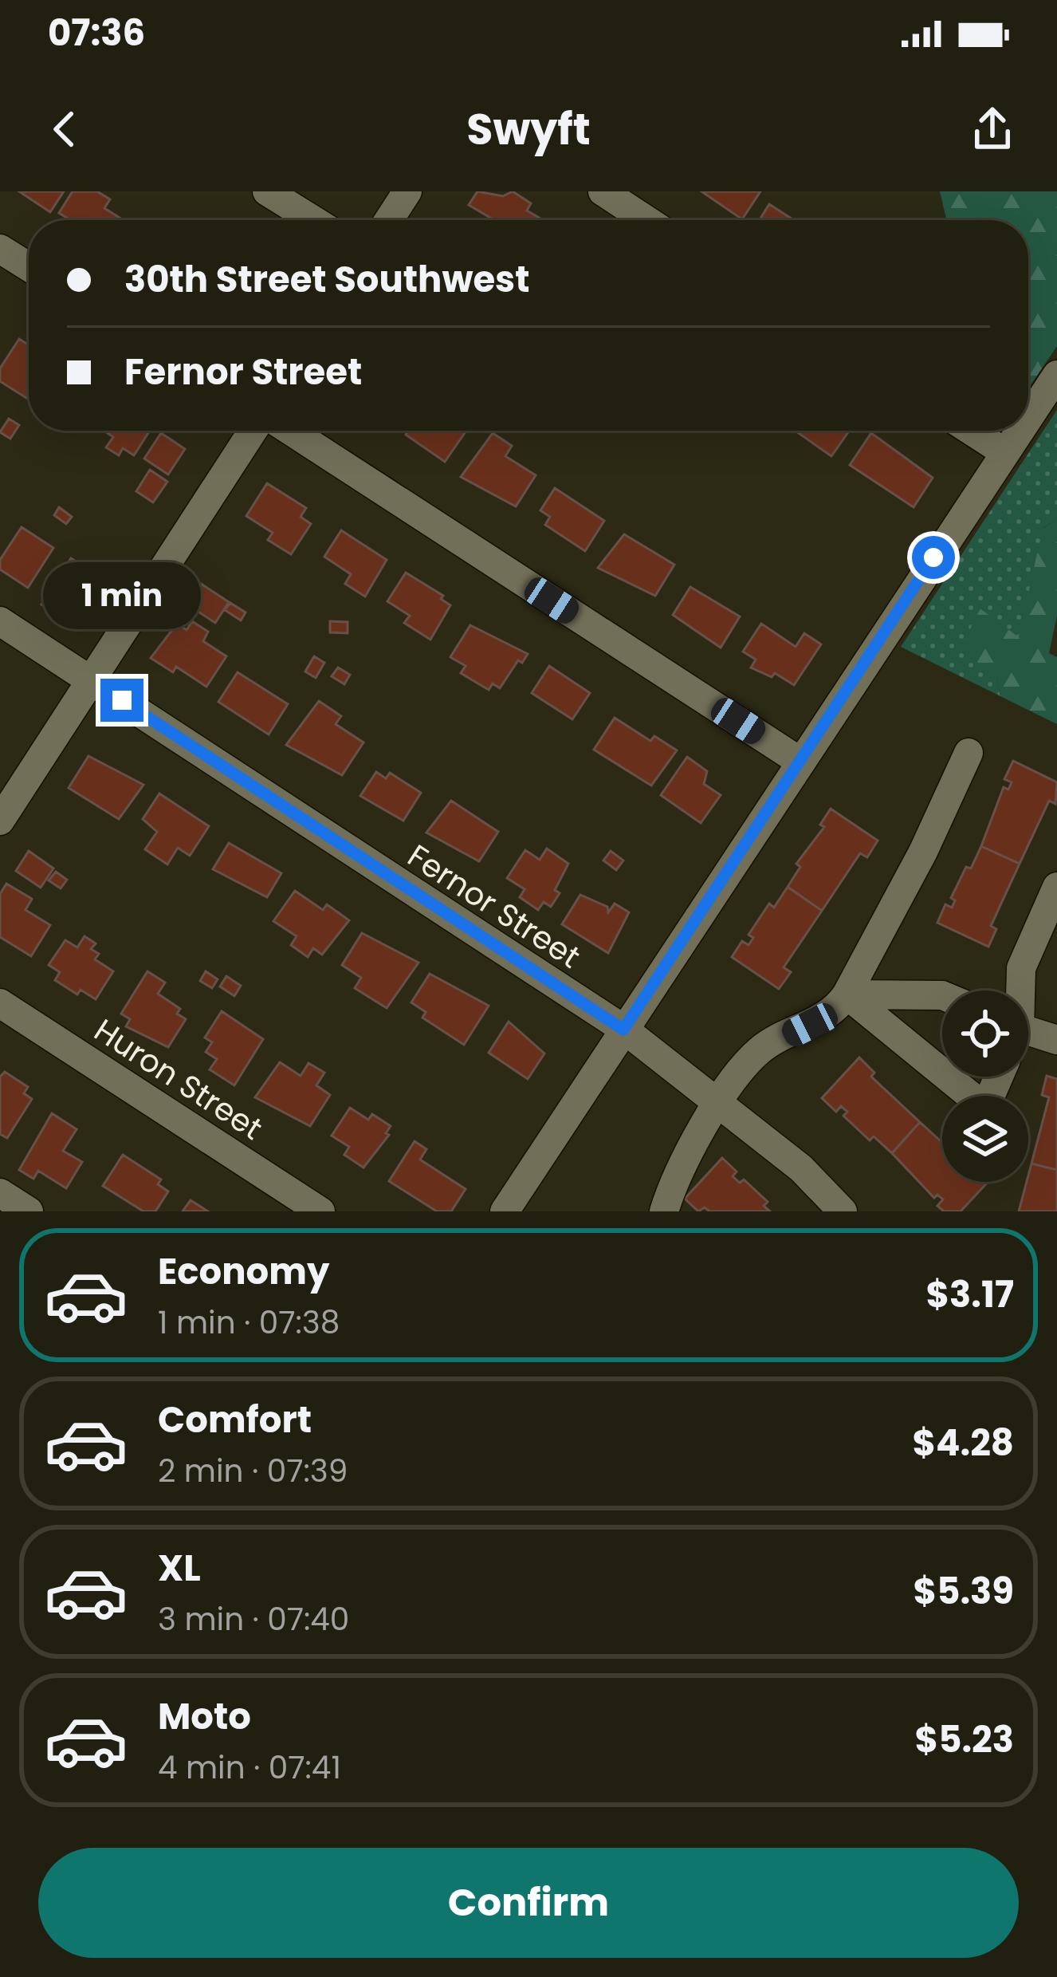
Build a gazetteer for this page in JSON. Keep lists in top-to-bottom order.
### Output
{
  "streets": {
    "street": ["Fernor Street", "Huron Street"]
  },
  "page": {
    "status": "07:36",
    "header": "Swyft",
    "banner": ["30th Street Southwest", "Fernor Street"],
    "bubble": "1 min",
    "list": [
      {
        "name": "Economy",
        "note": "1 min · 07:38",
        "value": "$3.17"
      },
      {
        "name": "Comfort",
        "note": "2 min · 07:39",
        "value": "$4.28"
      },
      {
        "name": "XL",
        "note": "3 min · 07:40",
        "value": "$5.39"
      },
      {
        "name": "Moto",
        "note": "4 min · 07:41",
        "value": "$5.23"
      }
    ],
    "buttons": "Confirm"
  }
}
